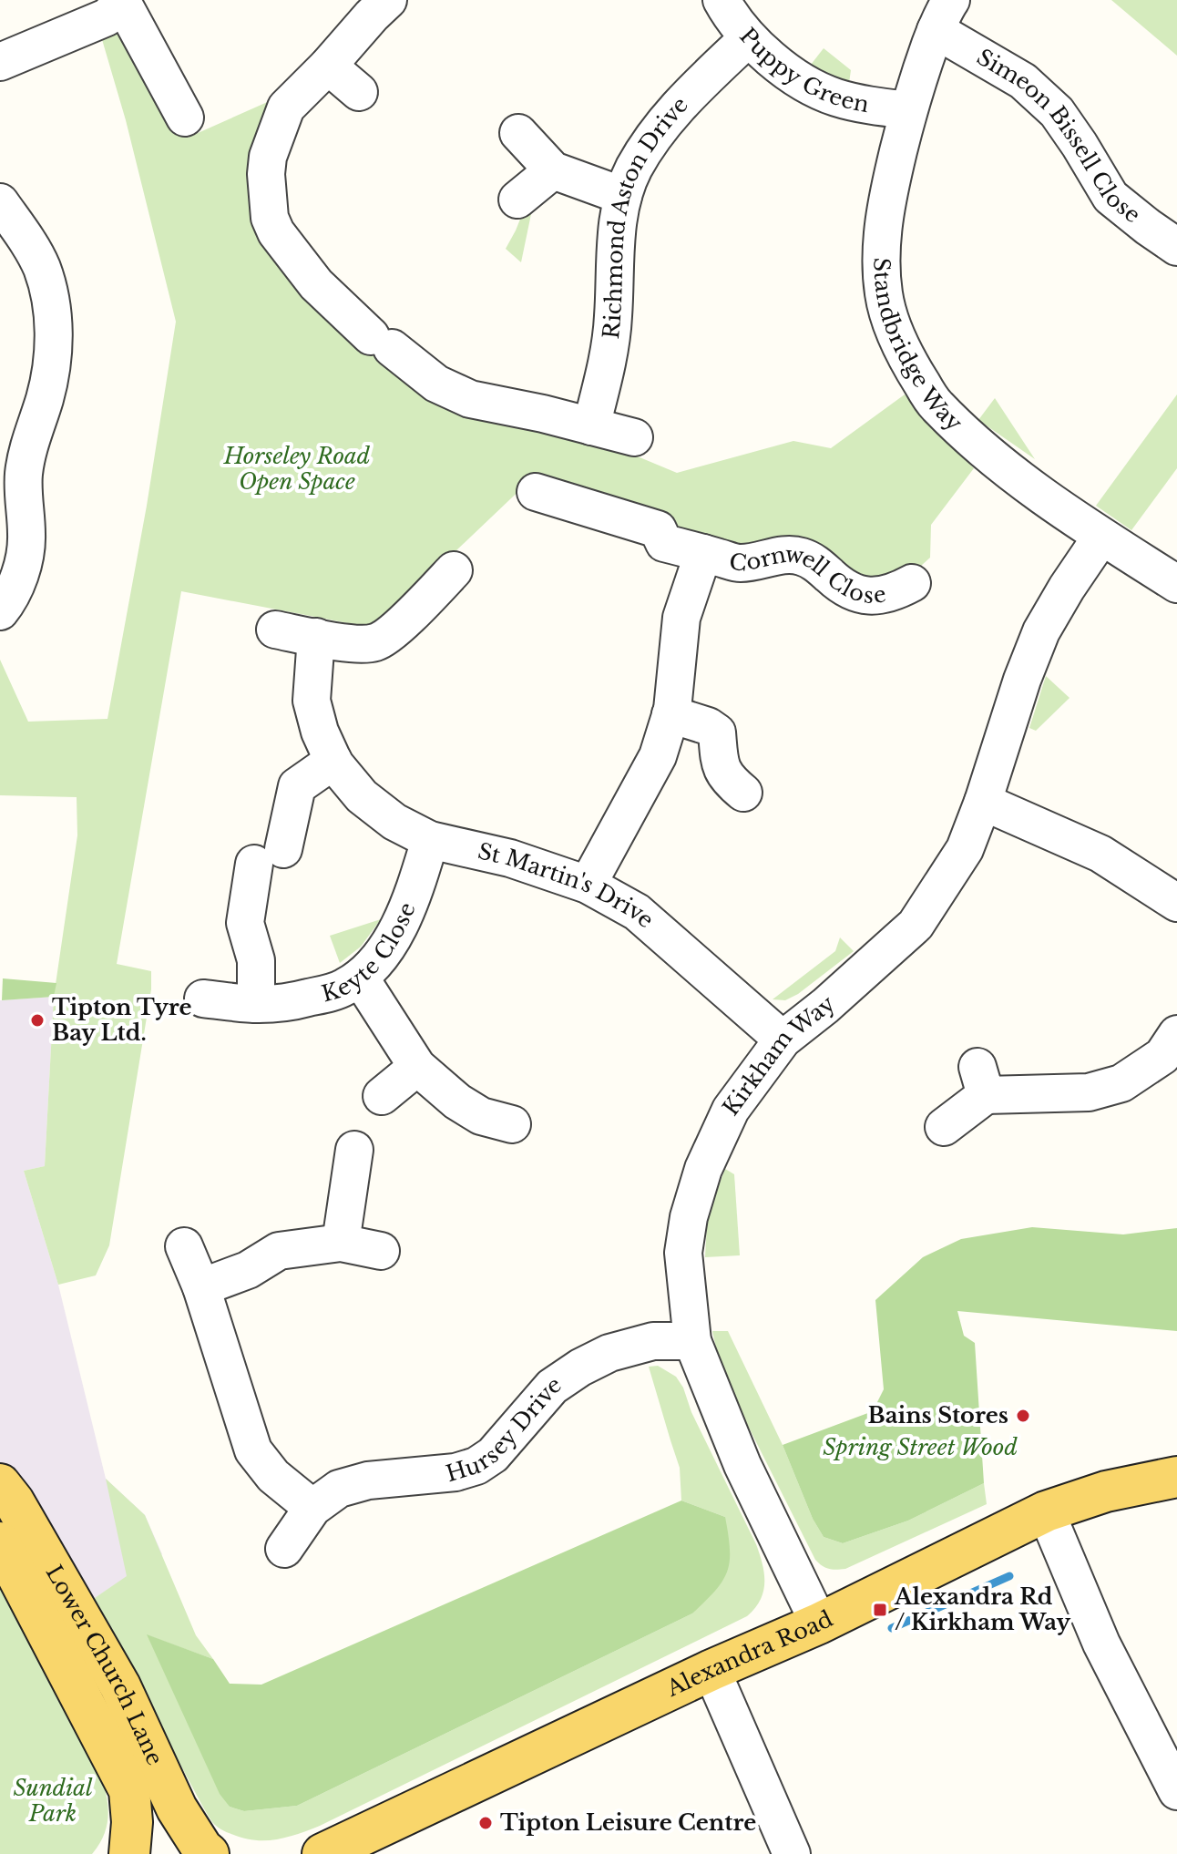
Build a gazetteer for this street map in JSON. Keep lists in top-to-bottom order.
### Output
{
  "streets": {
    "main road": ["Alexandra Road", "Lower Church Lane"],
    "street": [
      "Puppy Green",
      "Simeon Bissell Close",
      "Richmond Aston Drive",
      "Standbridge Way",
      "Cornwell Close",
      "St Martin's Drive",
      "Keyte Close",
      "Kirkham Way",
      "Hursey Drive"
    ]
  },
  "crossings": [
    ["Puppy Green", "Richmond Aston Drive"],
    ["Puppy Green", "Standbridge Way"],
    ["Simeon Bissell Close", "Standbridge Way"],
    ["Standbridge Way", "Kirkham Way"],
    ["Cornwell Close", "St Martin's Drive"],
    ["St Martin's Drive", "Keyte Close"],
    ["St Martin's Drive", "Kirkham Way"],
    ["Kirkham Way", "Hursey Drive"],
    ["Kirkham Way", "Alexandra Road"]
  ],
  "parks": ["Horseley Road Open Space", "Spring Street Wood", "Sundial Park"],
  "places": {
    "other": ["Tipton Tyre Bay Ltd.", "Bains Stores", "Tipton Leisure Centre"],
    "transit": ["Alexandra Rd / Kirkham Way"]
  }
}
